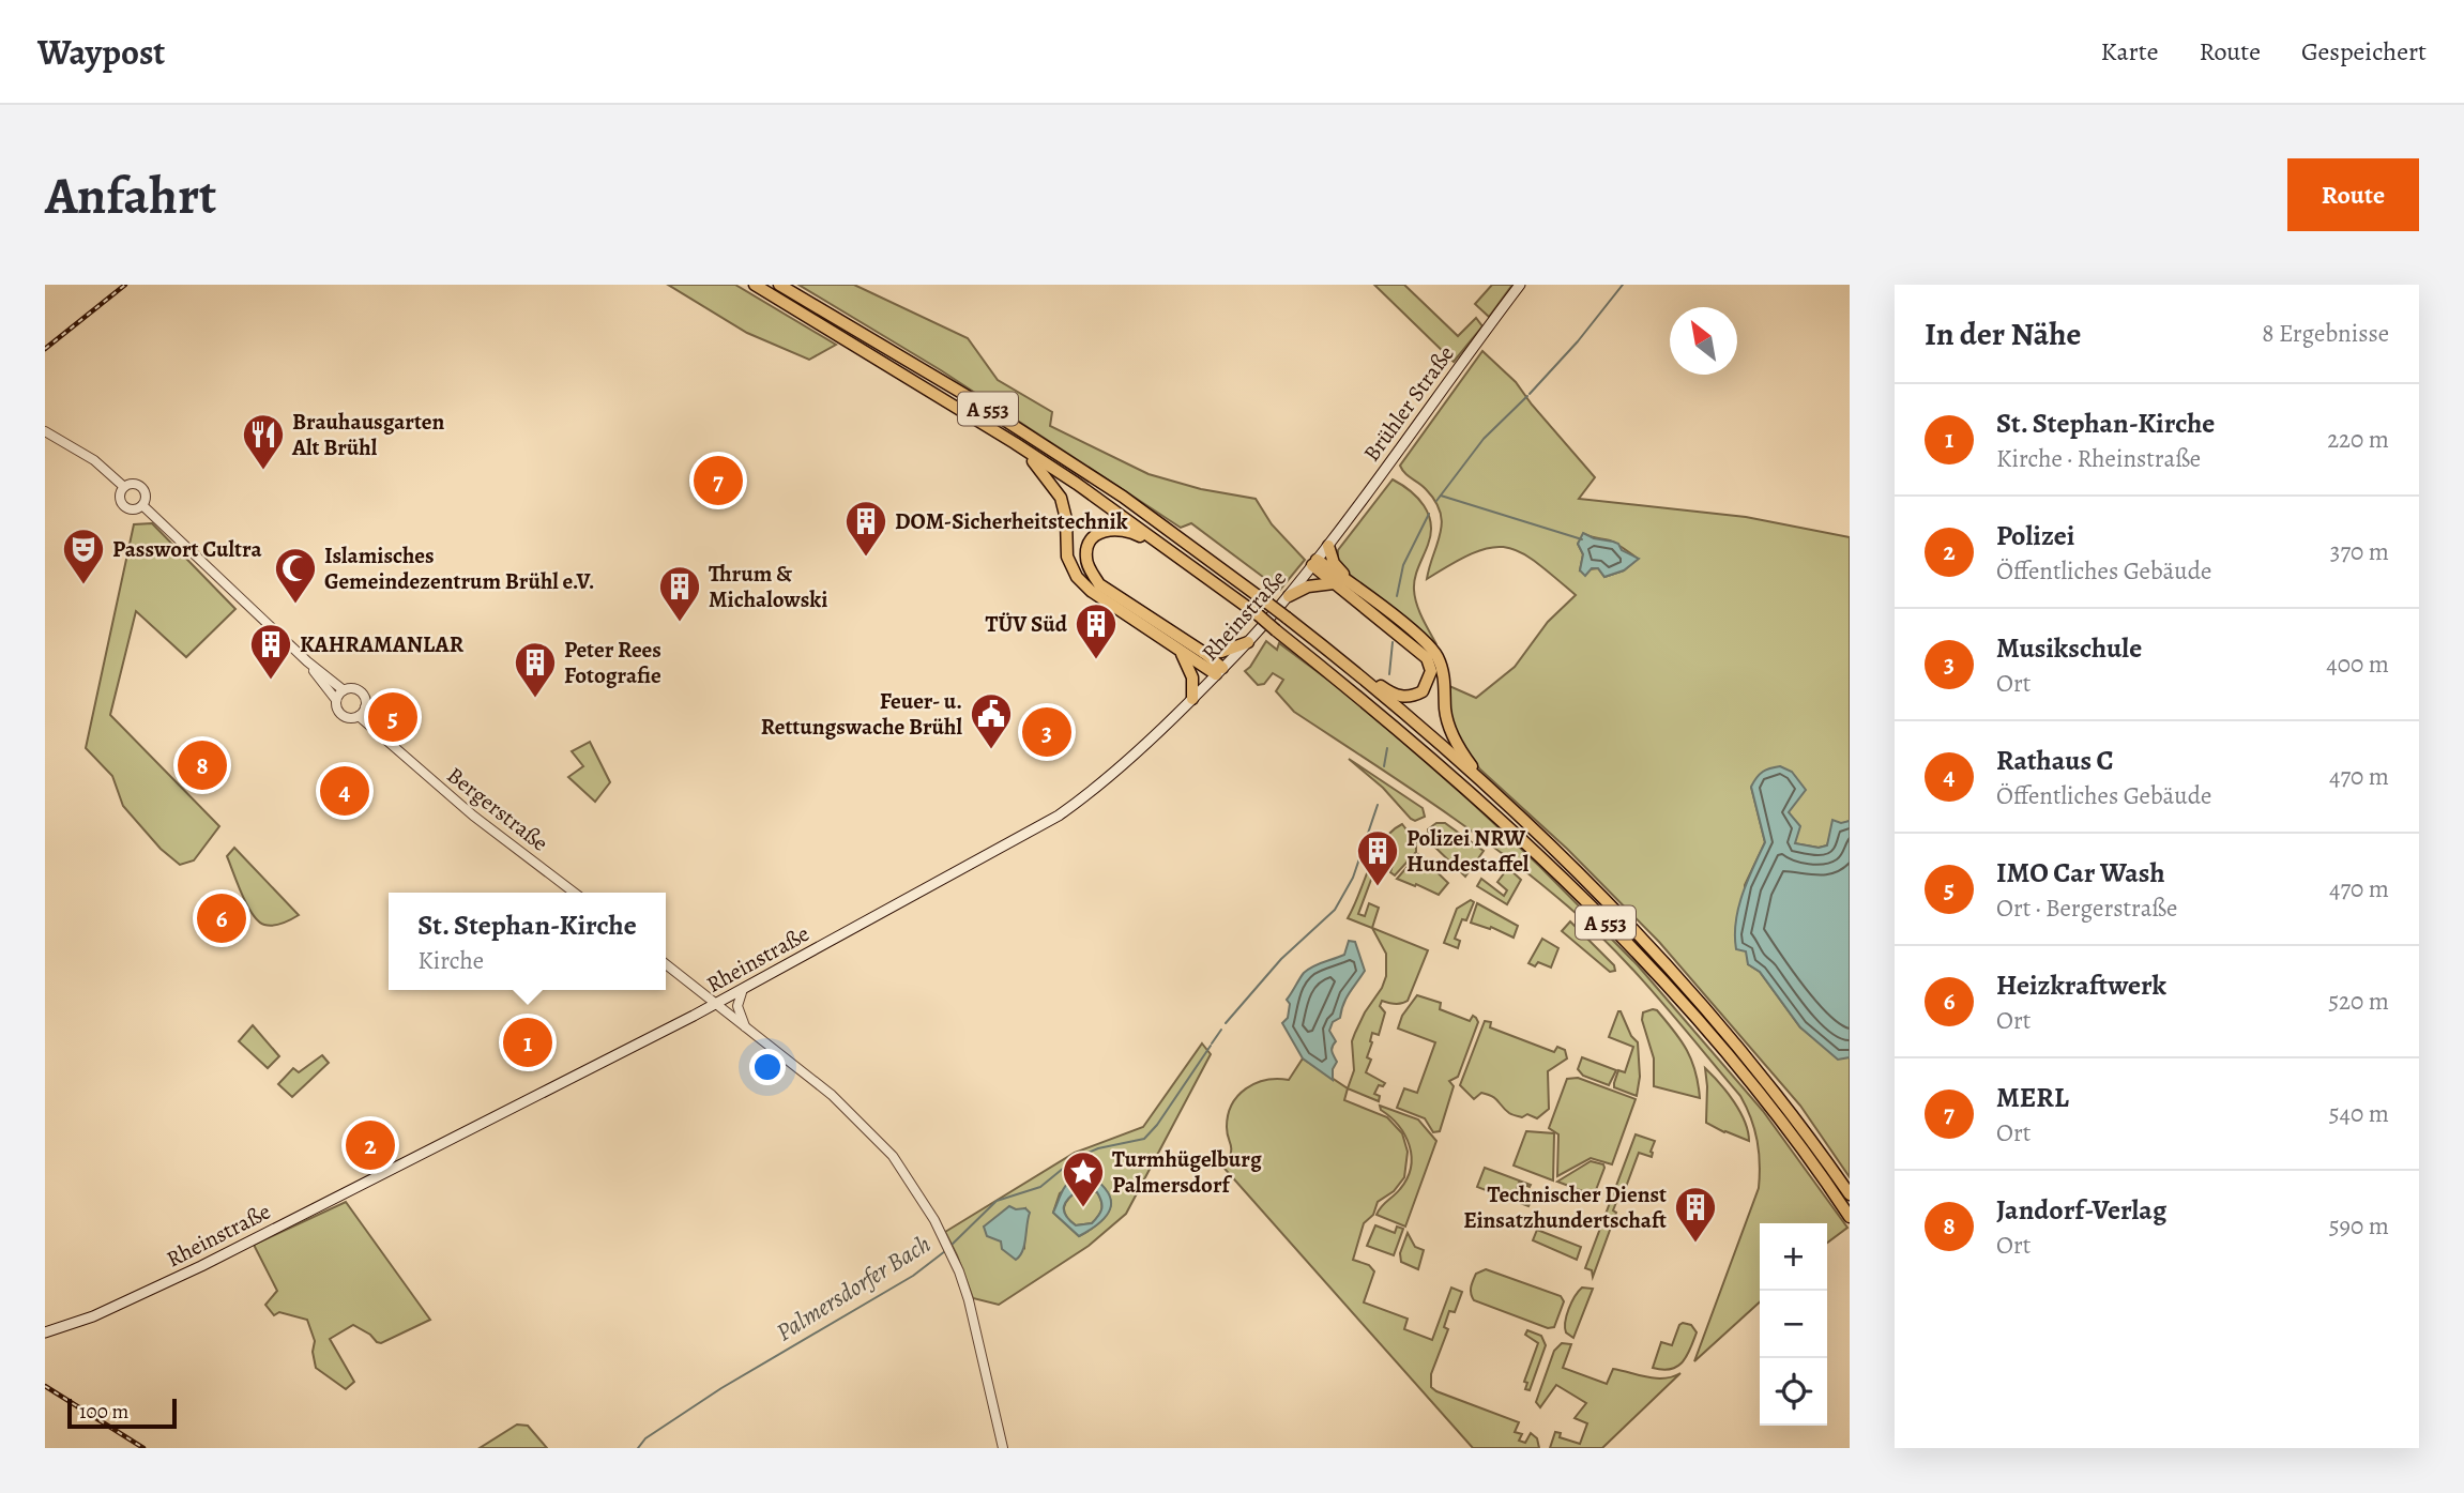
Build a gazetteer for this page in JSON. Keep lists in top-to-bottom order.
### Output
{
  "streets": {
    "highway": ["A 553"],
    "main road": ["Brühler Straße", "Rheinstraße"],
    "street": ["Bergerstraße"]
  },
  "crossings": [
    ["Brühler Straße", "Rheinstraße"]
  ],
  "water": ["Palmersdorfer Bach"],
  "places": {
    "restaurant": ["Brauhausgarten Alt Brühl"],
    "building": [
      "DOM-Sicherheitstechnik",
      "Thrum & Michalowski",
      "TÜV Süd",
      "KAHRAMANLAR",
      "Peter Rees Fotografie",
      "Polizei NRW Hundestaffel",
      "Technischer Dienst Einsatzhundertschaft"
    ],
    "theatre": ["Passwort Cultra"],
    "mosque": ["Islamisches Gemeindezentrum Brühl e.V."],
    "public building": ["Feuer- u. Rettungswache Brühl"],
    "place": ["Turmhügelburg Palmersdorf"]
  },
  "scale_bar": "100 m",
  "north": "top left",
  "page": {
    "header": "Waypost",
    "nav": ["Karte", "Route", "Gespeichert"],
    "buttons": "Route",
    "title": "Anfahrt",
    "heading": ["In der Nähe", "8 Ergebnisse"],
    "list": [
      {
        "mark": "1",
        "name": "St. Stephan-Kirche",
        "note": "Kirche · Rheinstraße",
        "value": "220 m"
      },
      {
        "mark": "2",
        "name": "Polizei",
        "note": "Öffentliches Gebäude",
        "value": "370 m"
      },
      {
        "mark": "3",
        "name": "Musikschule",
        "note": "Ort",
        "value": "400 m"
      },
      {
        "mark": "4",
        "name": "Rathaus C",
        "note": "Öffentliches Gebäude",
        "value": "470 m"
      },
      {
        "mark": "5",
        "name": "IMO Car Wash",
        "note": "Ort · Bergerstraße",
        "value": "470 m"
      },
      {
        "mark": "6",
        "name": "Heizkraftwerk",
        "note": "Ort",
        "value": "520 m"
      },
      {
        "mark": "7",
        "name": "MERL",
        "note": "Ort",
        "value": "540 m"
      },
      {
        "mark": "8",
        "name": "Jandorf-Verlag",
        "note": "Ort",
        "value": "590 m"
      }
    ],
    "pins": [
      "7",
      "5",
      "3",
      "8",
      "4",
      "6",
      "1",
      "2"
    ],
    "popup": ["St. Stephan-Kirche", "Kirche"],
    "map_buttons": ["+", "−"],
    "scale": "100 m"
  }
}
